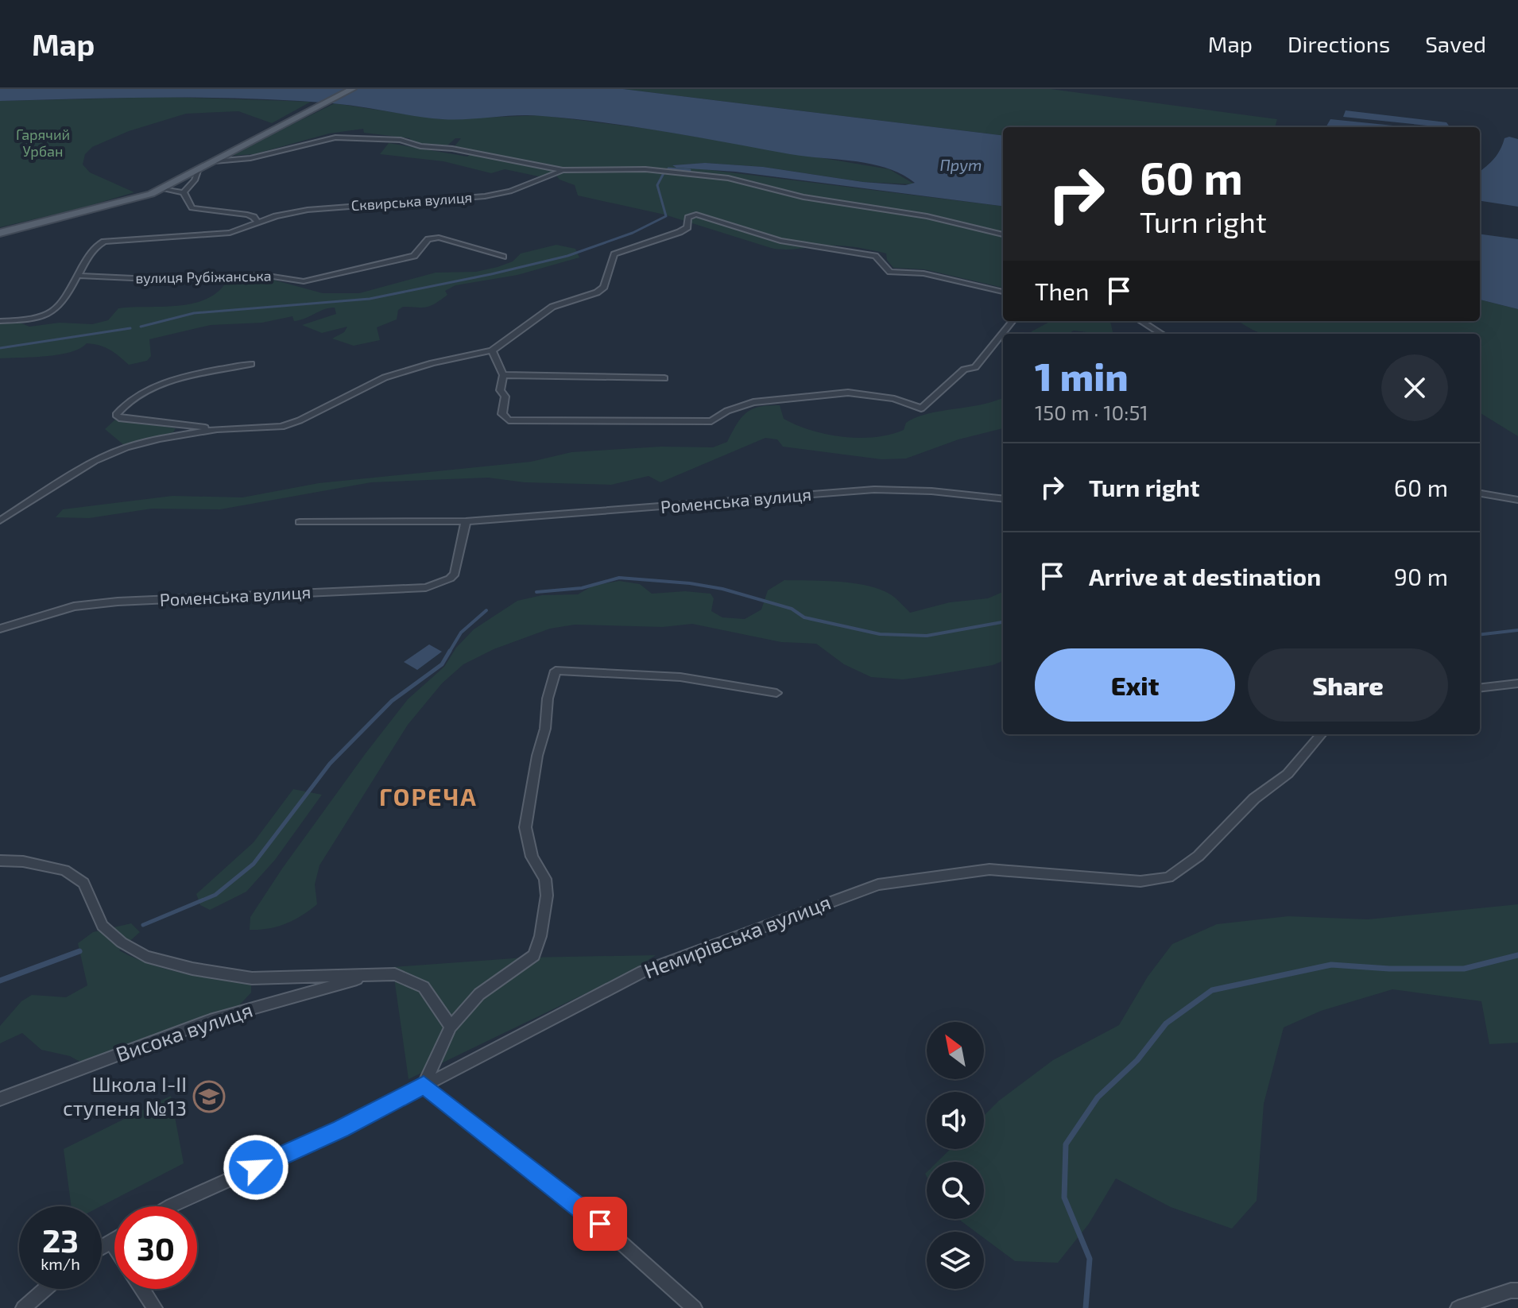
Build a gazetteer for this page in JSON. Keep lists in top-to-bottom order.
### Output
{
  "streets": {
    "street": [
      "Сквирська вулиця",
      "вулиця Рубіжанська",
      "Роменська вулиця",
      "Немирівська вулиця",
      "Висока вулиця"
    ]
  },
  "crossings": [
    ["Сквирська вулиця", "вулиця Рубіжанська"]
  ],
  "districts": ["ГОРЕЧА"],
  "water": ["Прут"],
  "parks": ["Гарячий Урбан"],
  "places": {
    "school or university": ["Школа I-II ступеня №13"]
  },
  "north": "top left",
  "page": {
    "header": "Map",
    "nav": ["Map", "Directions", "Saved"],
    "turn": ["60 m", "Turn right"],
    "then": "Then",
    "heading": ["1 min", "150 m · 10:51"],
    "list": [
      {
        "name": "Turn right",
        "value": "60 m"
      },
      {
        "name": "Arrive at destination",
        "value": "90 m"
      }
    ],
    "buttons": ["Exit", "Share"],
    "speed": "23 km/h",
    "limit": "30"
  }
}
